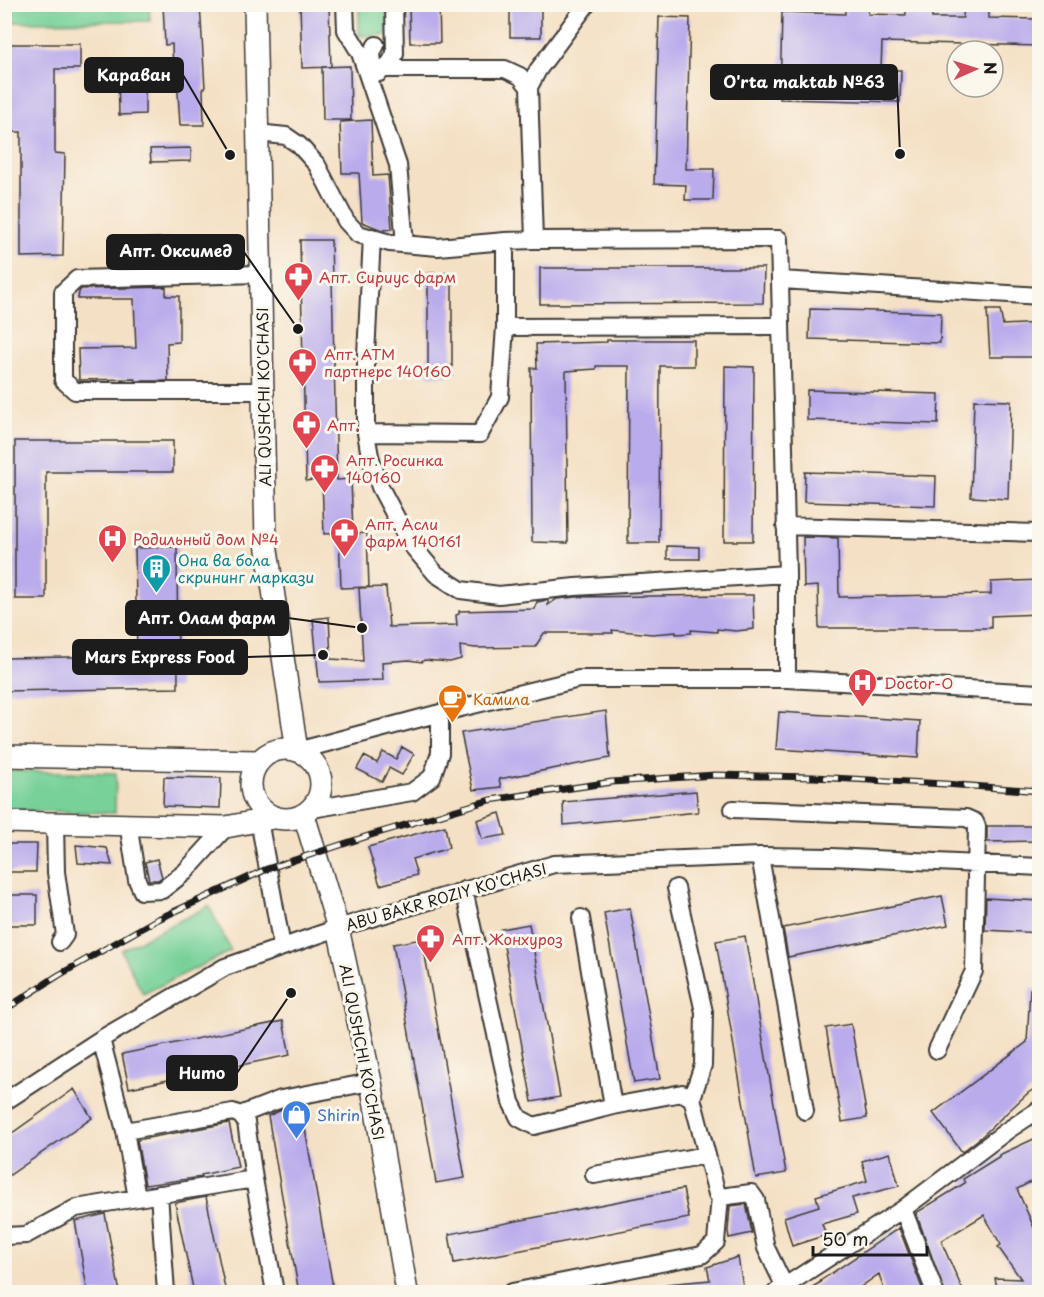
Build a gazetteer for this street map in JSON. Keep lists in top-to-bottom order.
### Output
{
  "streets": {
    "main road": ["ALI QUSHCHI KO'CHASI"],
    "street": ["ABU BAKR ROZIY KO'CHASI"]
  },
  "crossings": [
    ["ALI QUSHCHI KO'CHASI", "ABU BAKR ROZIY KO'CHASI"]
  ],
  "places": {
    "other": [
      "O'rta maktab №63",
      "Караван",
      "Апт. Оксимед",
      "Апт. Олам фарм",
      "Mars Express Food",
      "Humo"
    ],
    "pharmacy": [
      "Апт. Сириус фарм",
      "Апт. АТМ партнерс 140160",
      "Апт.",
      "Апт. Росинка 140160",
      "Апт. Асли фарм 140161",
      "Апт. Жонхуроз"
    ],
    "hospital": ["Родильный дом №4", "Doctor-O"],
    "building": ["Она ва бола скрининг маркази"],
    "cafe": ["Камила"],
    "shop": ["Shirin"]
  },
  "scale_bar": "50 m",
  "north": "right"
}
